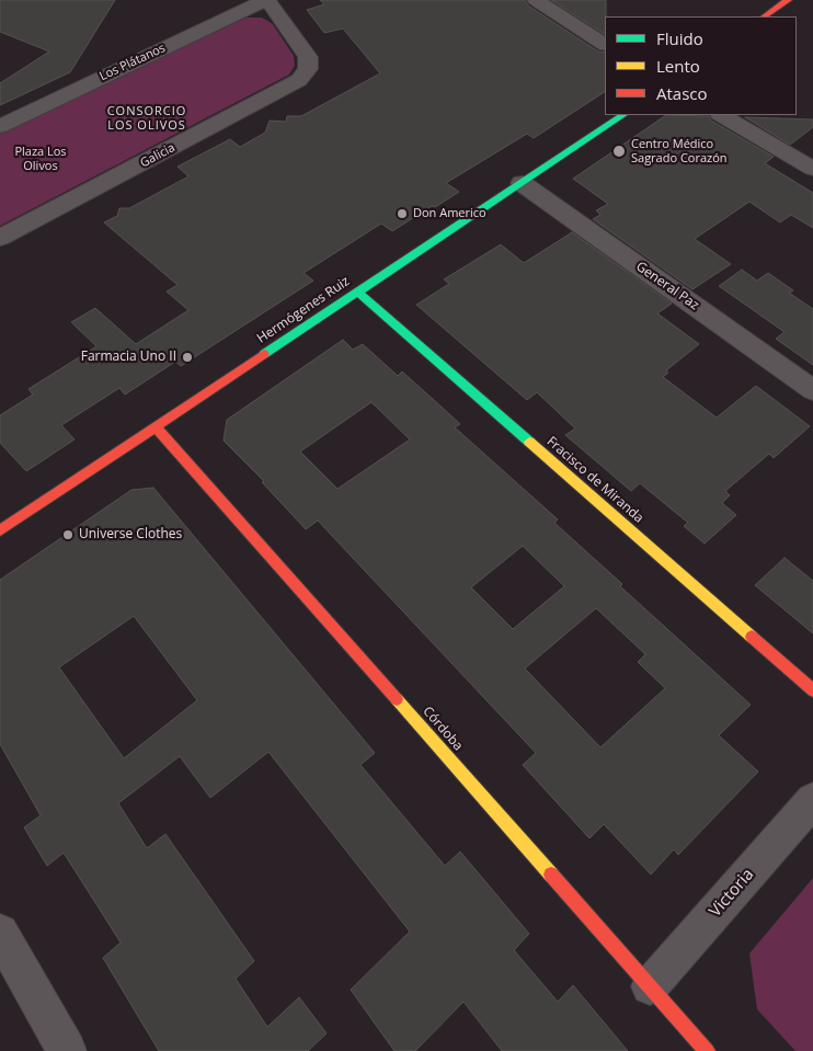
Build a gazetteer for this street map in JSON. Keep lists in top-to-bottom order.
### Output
{
  "streets": {
    "street": [
      "Los Plátanos",
      "Galicia",
      "General Paz",
      "Hermógenes Ruiz",
      "Fracisco de Miranda",
      "Córdoba",
      "Victoria"
    ]
  },
  "crossings": [
    ["Los Plátanos", "Galicia"],
    ["General Paz", "Hermógenes Ruiz"],
    ["Hermógenes Ruiz", "Fracisco de Miranda"],
    ["Hermógenes Ruiz", "Córdoba"],
    ["Córdoba", "Victoria"]
  ],
  "districts": ["CONSORCIO LOS OLIVOS"],
  "parks": ["Plaza Los Olivos"],
  "places": [
    "Centro Médico Sagrado Corazón",
    "Don Americo",
    "Farmacia Uno II",
    "Universe Clothes"
  ],
  "legend": ["Fluido", "Lento", "Atasco"]
}
